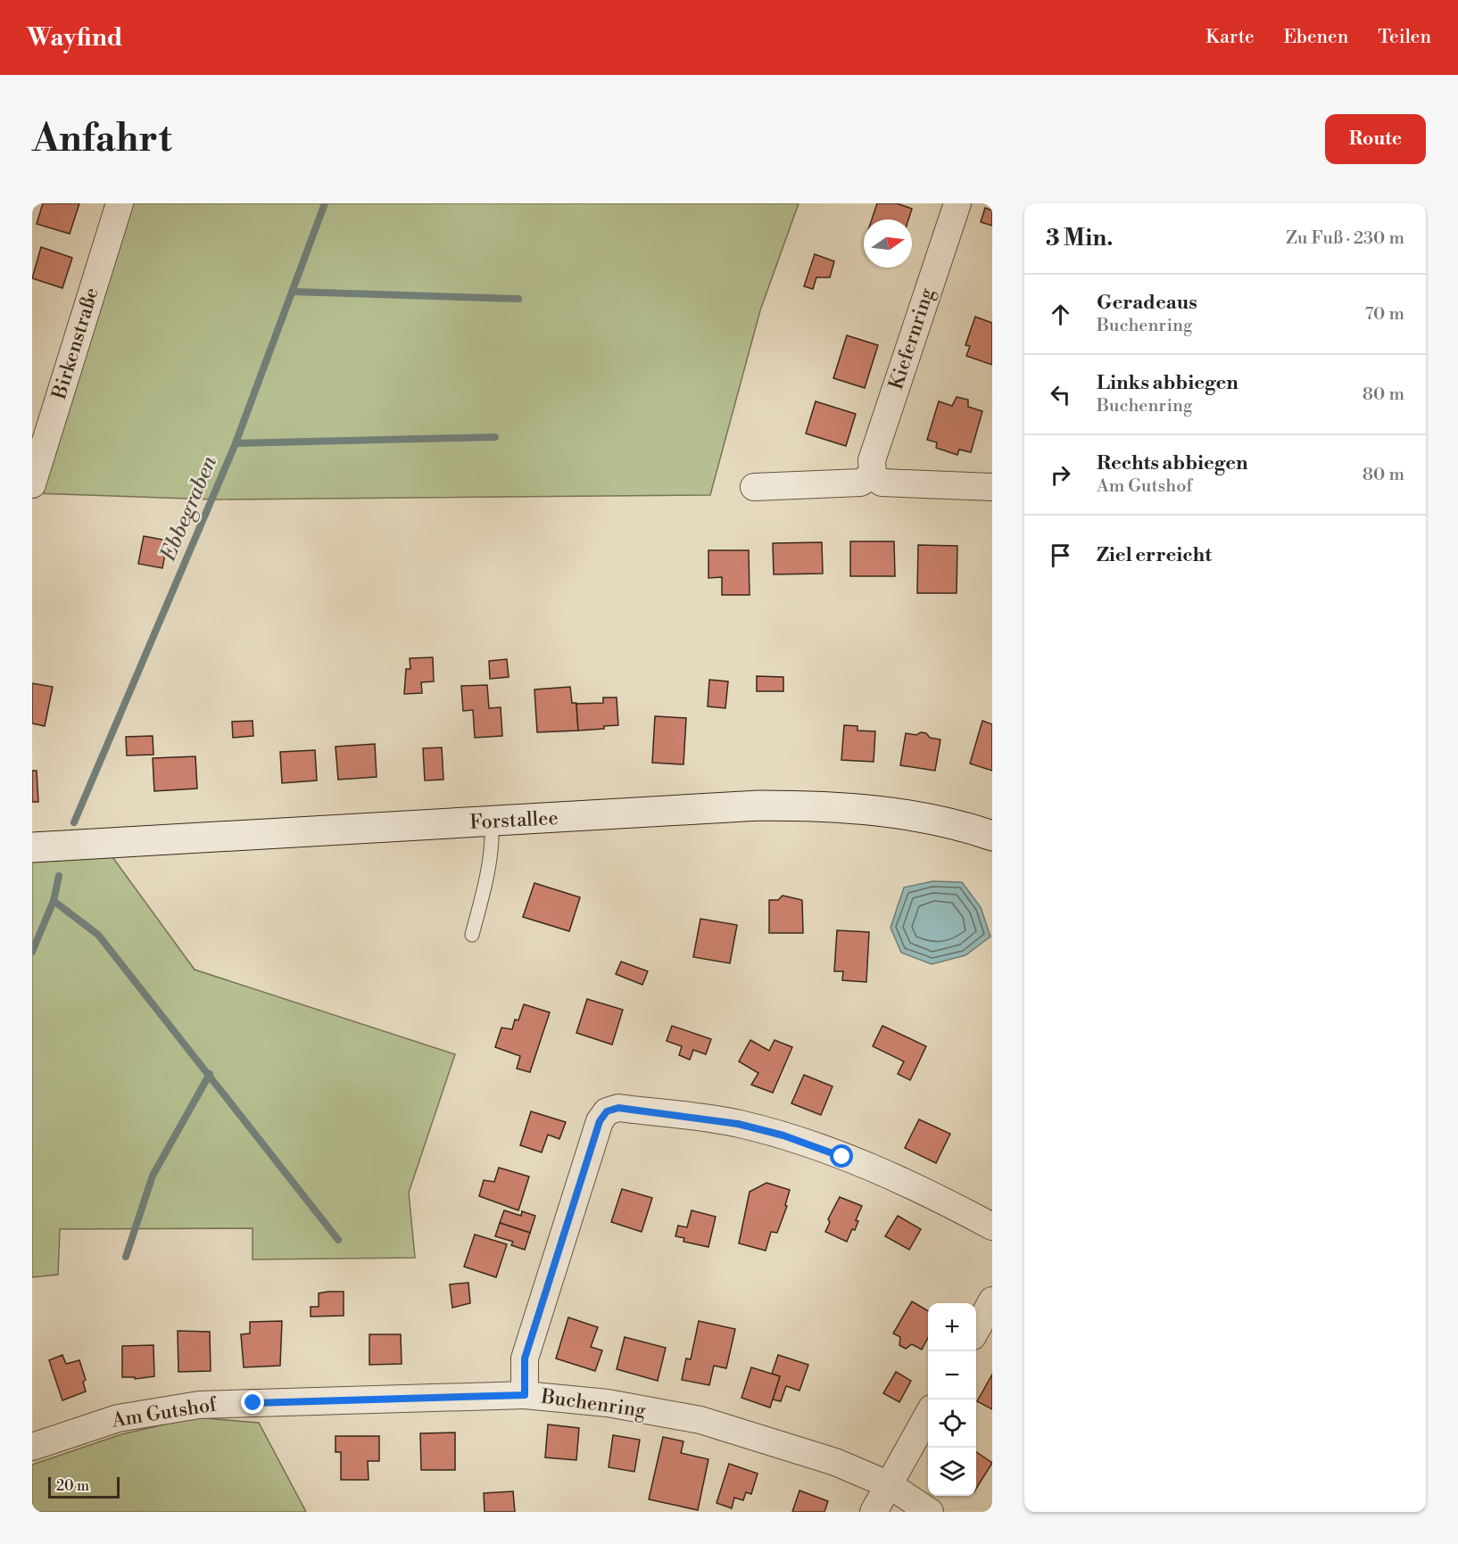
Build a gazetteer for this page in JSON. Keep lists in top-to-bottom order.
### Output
{
  "streets": {
    "street": [
      "Kiefernring",
      "Birkenstraße",
      "Forstallee",
      "Buchenring",
      "Am Gutshof"
    ]
  },
  "crossings": [
    ["Buchenring", "Am Gutshof"]
  ],
  "water": ["Ebbegraben"],
  "scale_bar": "20 m",
  "north": "right",
  "page": {
    "header": "Wayfind",
    "nav": ["Karte", "Ebenen", "Teilen"],
    "buttons": "Route",
    "title": "Anfahrt",
    "heading": ["3 Min.", "Zu Fuß · 230 m"],
    "list": [
      ["Geradeaus", "Buchenring", "70 m"],
      ["Links abbiegen", "Buchenring", "80 m"],
      ["Rechts abbiegen", "Am Gutshof", "80 m"],
      "Ziel erreicht"
    ],
    "map_buttons": ["+", "−"],
    "scale": "20 m"
  }
}
